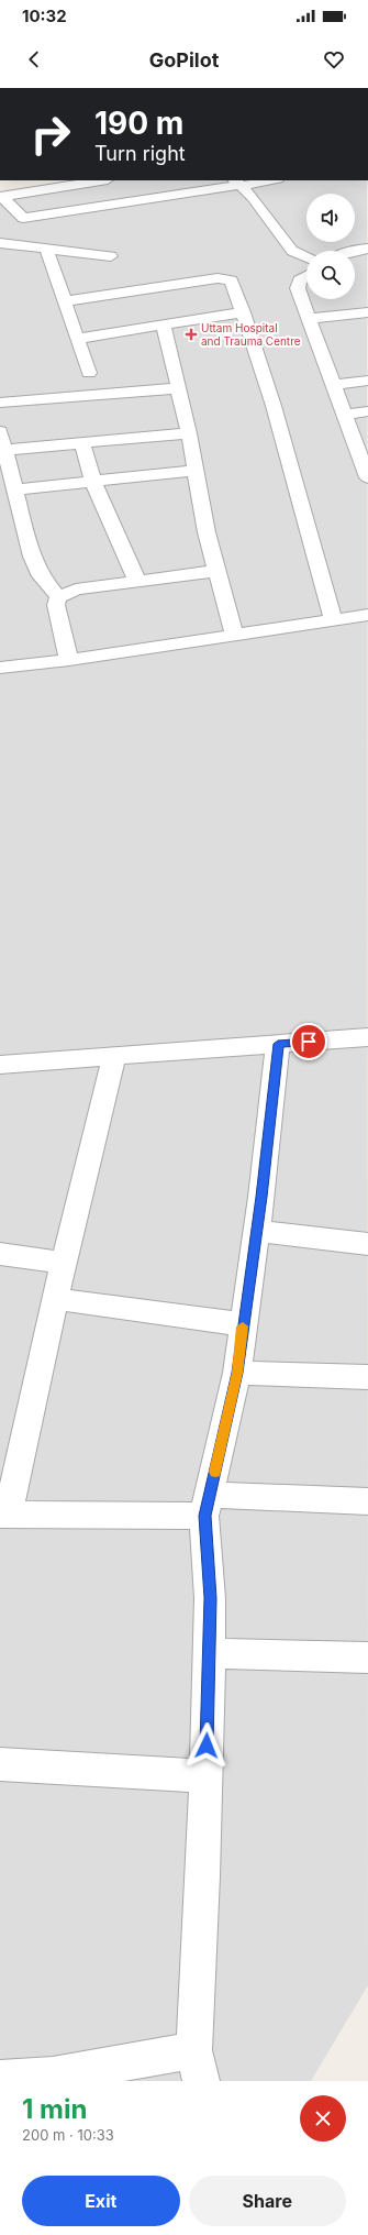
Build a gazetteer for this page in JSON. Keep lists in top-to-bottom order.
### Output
{
  "places": {
    "health": ["Uttam Hospital and Trauma Centre"]
  },
  "page": {
    "status": "10:32",
    "header": "GoPilot",
    "turn": ["190 m", "Turn right"],
    "heading": ["1 min", "200 m · 10:33"],
    "buttons": ["Exit", "Share"]
  }
}
